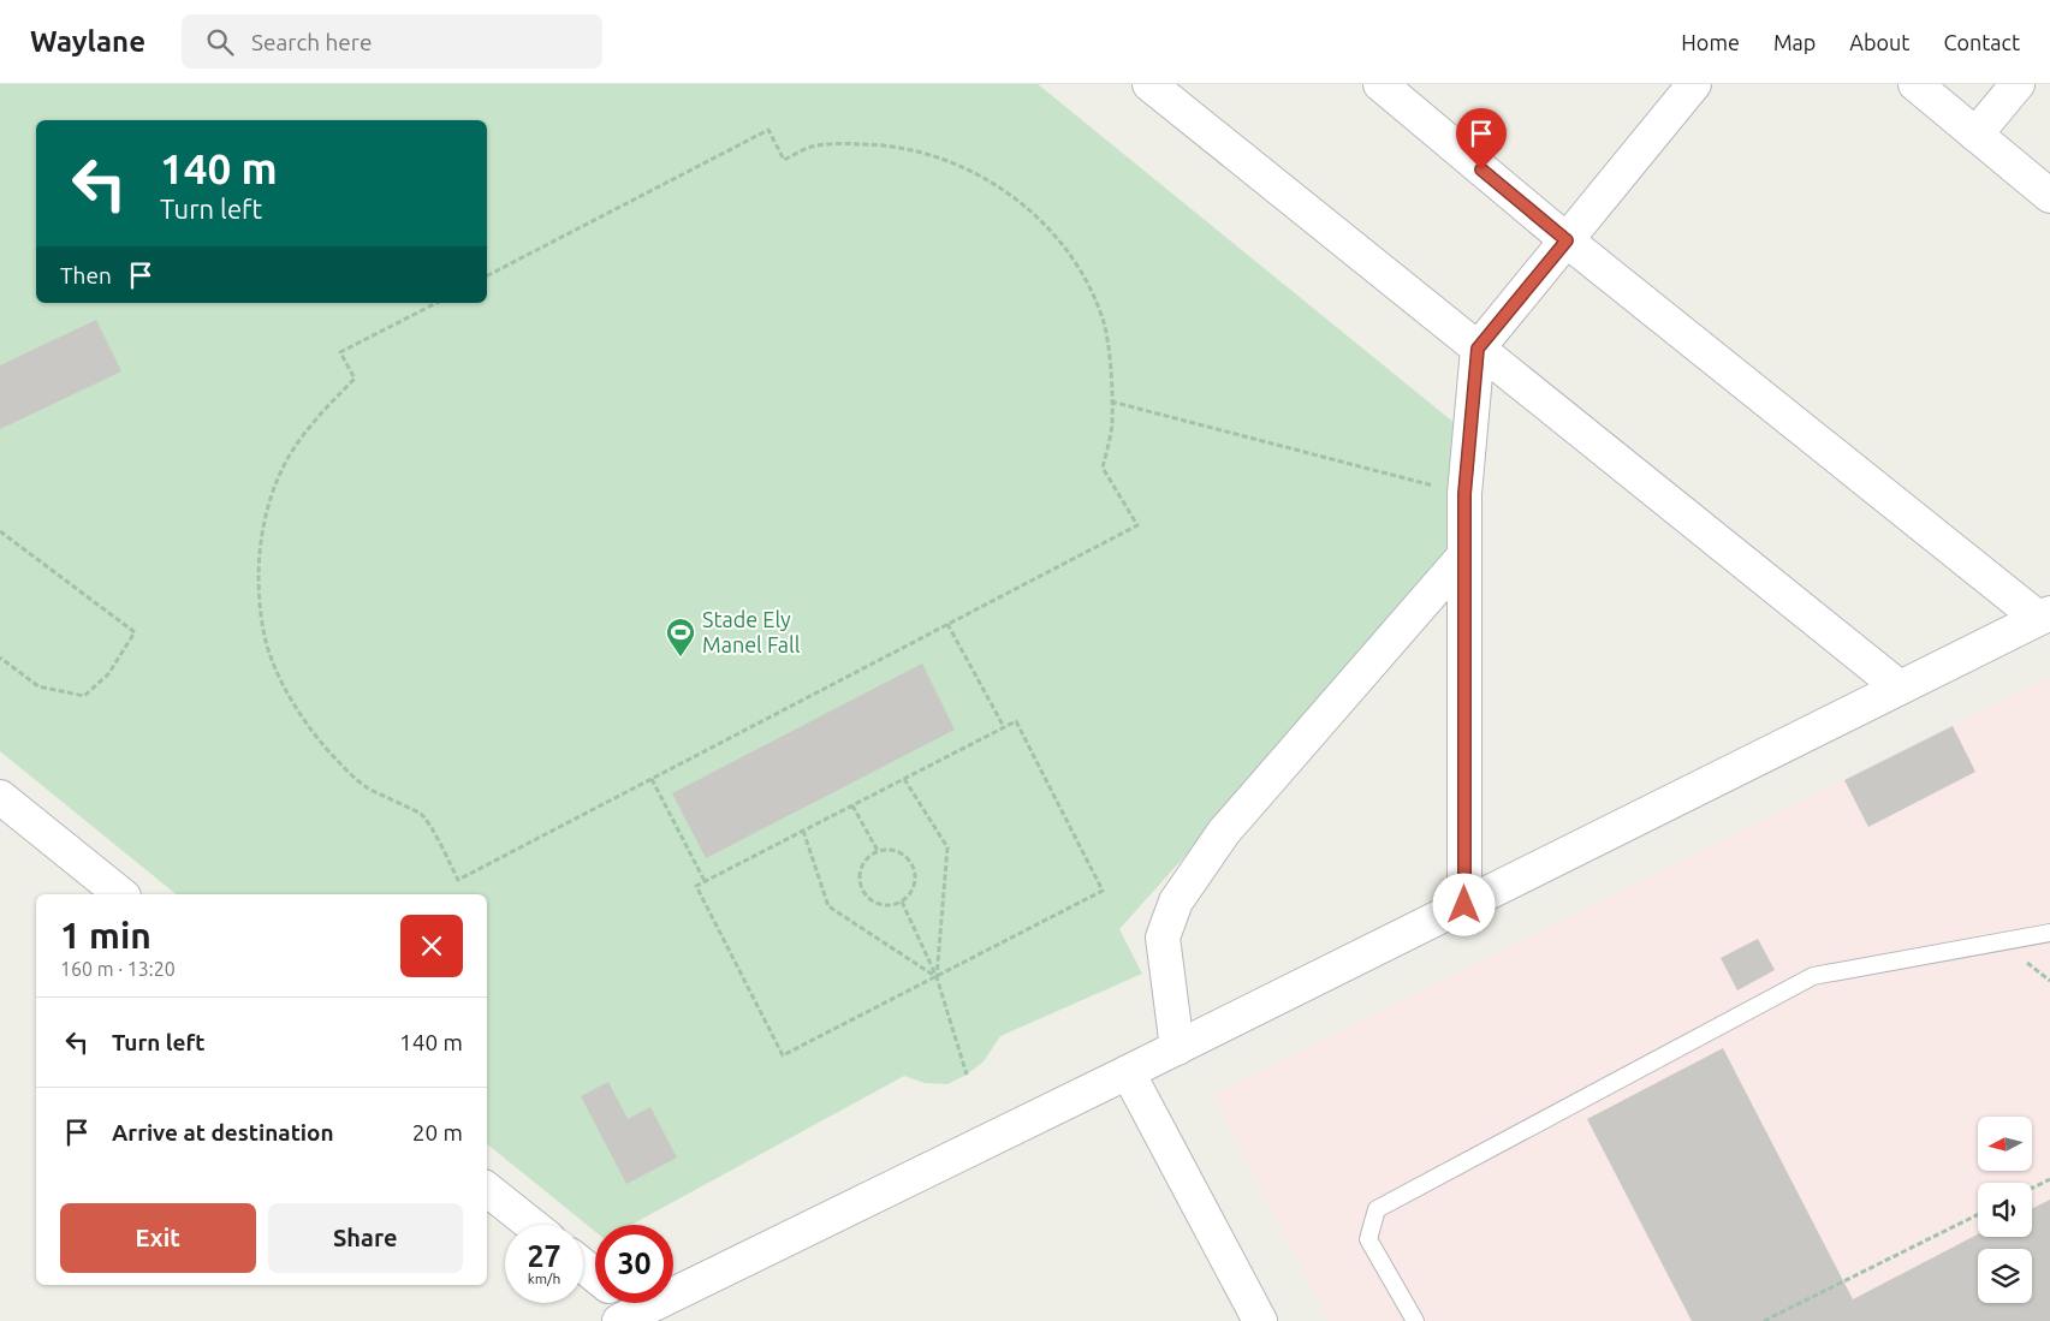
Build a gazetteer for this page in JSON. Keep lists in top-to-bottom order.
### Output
{
  "places": {
    "sports": ["Stade Ely Manel Fall"]
  },
  "north": "left",
  "page": {
    "header": "Waylane",
    "search": "Search here",
    "nav": [
      "Home",
      "Map",
      "About",
      "Contact"
    ],
    "turn": ["140 m", "Turn left"],
    "then": "Then",
    "heading": ["1 min", "160 m · 13:20"],
    "list": [
      {
        "name": "Turn left",
        "value": "140 m"
      },
      {
        "name": "Arrive at destination",
        "value": "20 m"
      }
    ],
    "buttons": ["Exit", "Share"],
    "speed": "27 km/h",
    "limit": "30"
  }
}
